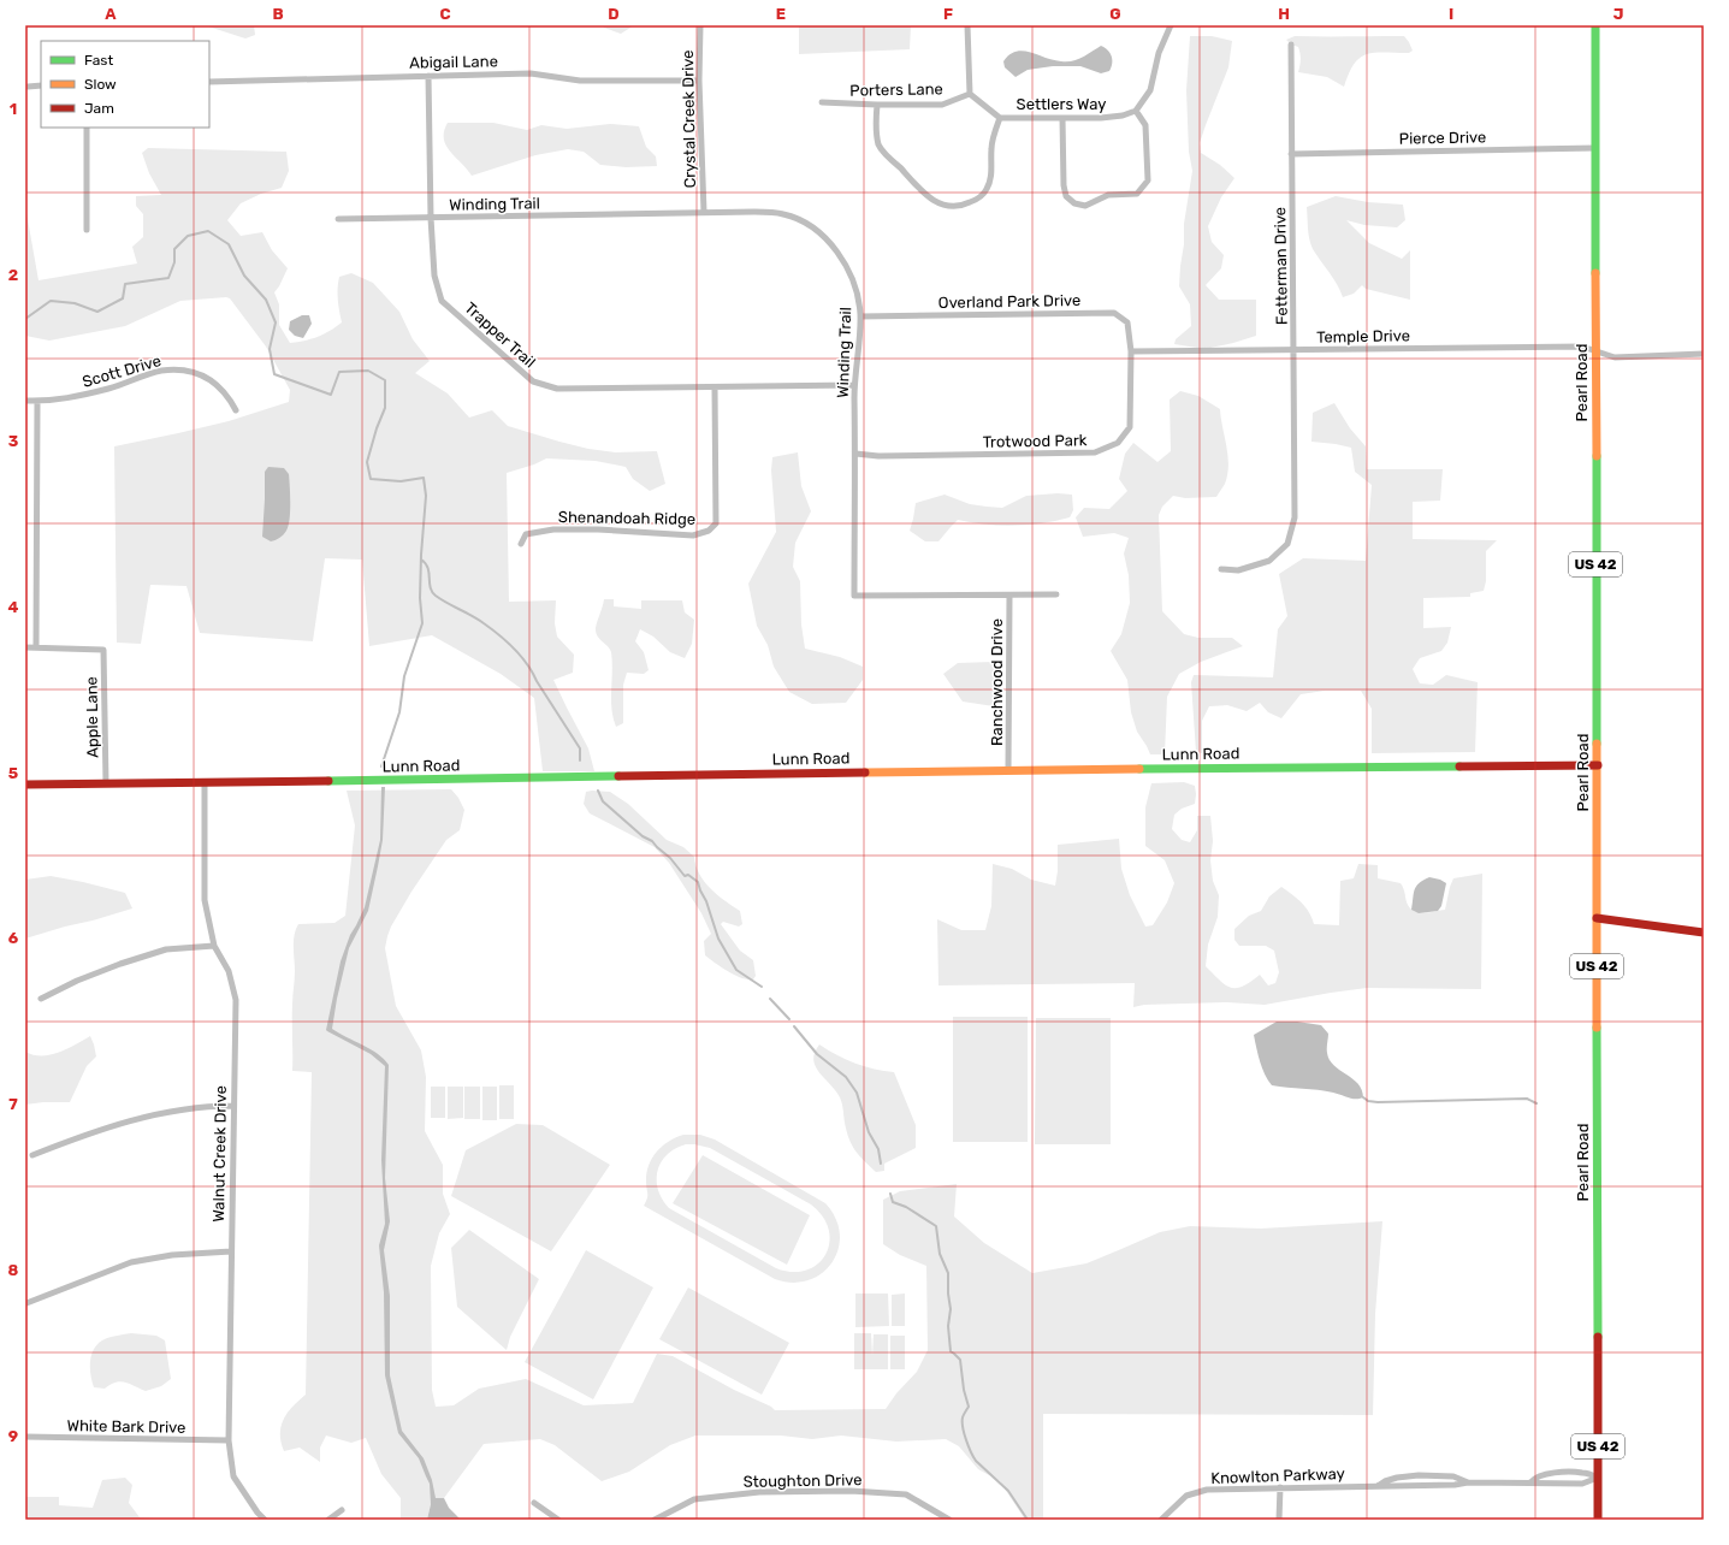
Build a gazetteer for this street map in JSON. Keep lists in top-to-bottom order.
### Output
{
  "streets": {
    "street": [
      "Abigail Lane",
      "Porters Lane",
      "Settlers Way",
      "Crystal Creek Drive",
      "Pierce Drive",
      "Winding Trail",
      "Fetterman Drive",
      "Overland Park Drive",
      "Trapper Trail",
      "Temple Drive",
      "Scott Drive",
      "Pearl Road",
      "Trotwood Park",
      "Shenandoah Ridge",
      "US 42",
      "Ranchwood Drive",
      "Apple Lane",
      "Lunn Road",
      "Walnut Creek Drive",
      "White Bark Drive",
      "Knowlton Parkway",
      "Stoughton Drive"
    ]
  },
  "crossings": [
    ["Abigail Lane", "Crystal Creek Drive"],
    ["Abigail Lane", "Trapper Trail"],
    ["Porters Lane", "Settlers Way"],
    ["Crystal Creek Drive", "Winding Trail"],
    ["Pierce Drive", "Fetterman Drive"],
    ["Pierce Drive", "Pearl Road"],
    ["Winding Trail", "Overland Park Drive"],
    ["Winding Trail", "Trapper Trail"],
    ["Winding Trail", "Trotwood Park"],
    ["Winding Trail", "Ranchwood Drive"],
    ["Fetterman Drive", "Temple Drive"],
    ["Overland Park Drive", "Temple Drive"],
    ["Overland Park Drive", "Trotwood Park"],
    ["Trapper Trail", "Shenandoah Ridge"],
    ["Temple Drive", "Pearl Road"],
    ["Temple Drive", "Trotwood Park"],
    ["Pearl Road", "Lunn Road"],
    ["Pearl Road", "Knowlton Parkway"],
    ["Ranchwood Drive", "Lunn Road"],
    ["Apple Lane", "Lunn Road"],
    ["Lunn Road", "Walnut Creek Drive"],
    ["Walnut Creek Drive", "White Bark Drive"]
  ],
  "legend": ["Fast", "Slow", "Jam"],
  "grid": {
    "columns": [
      "A",
      "B",
      "C",
      "D",
      "E",
      "F",
      "G",
      "H",
      "I",
      "J"
    ],
    "rows": [
      "1",
      "2",
      "3",
      "4",
      "5",
      "6",
      "7",
      "8",
      "9"
    ]
  }
}
